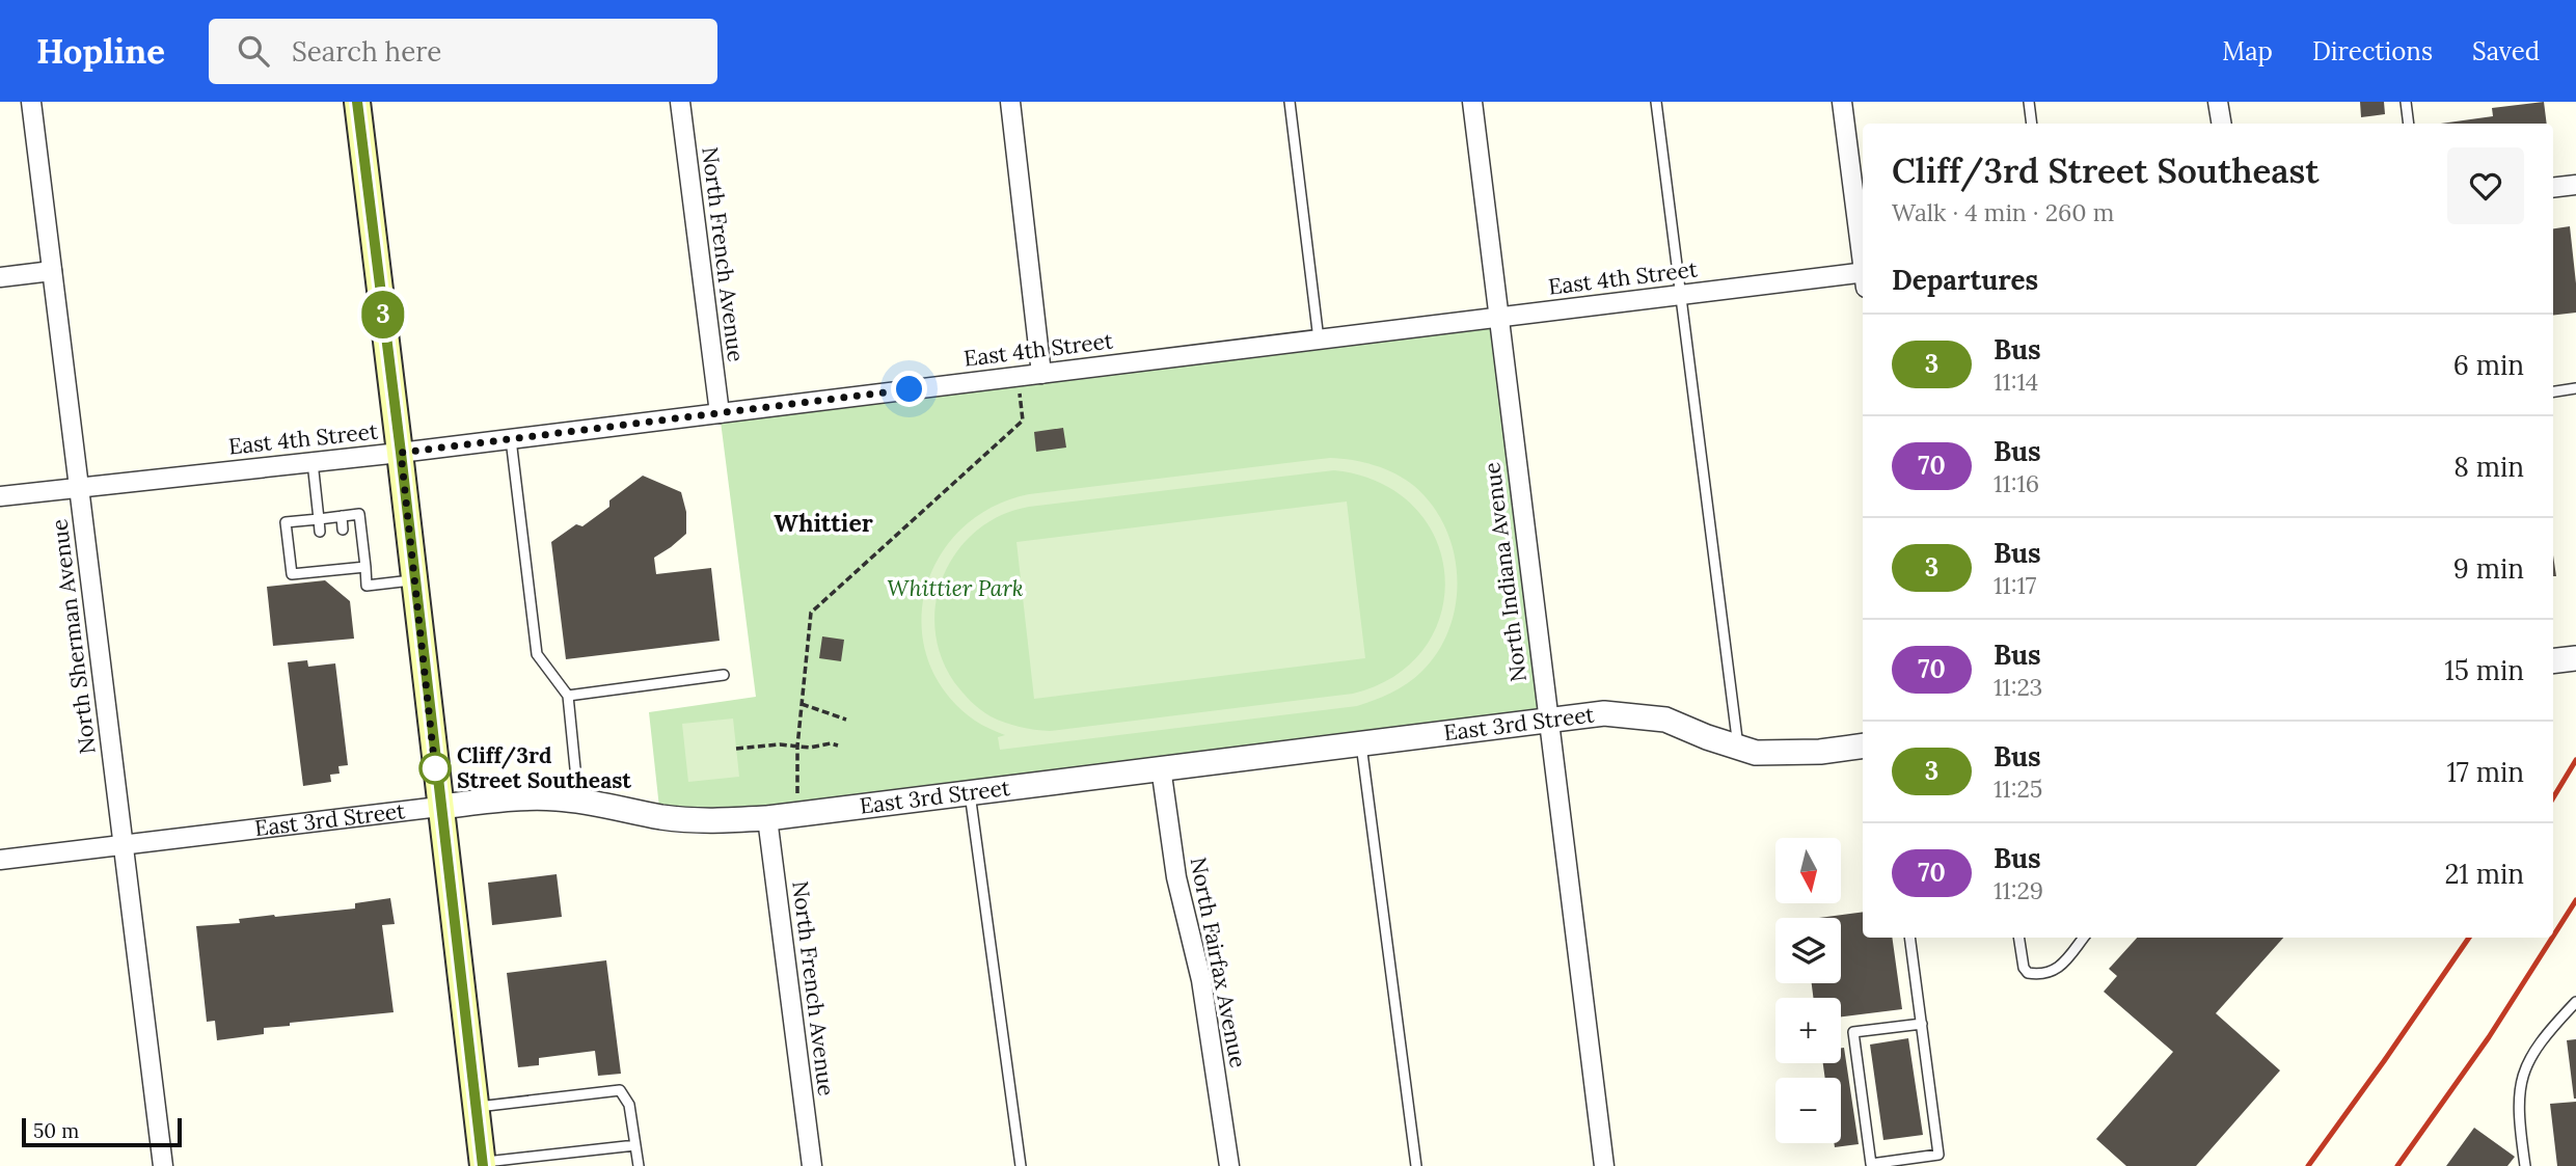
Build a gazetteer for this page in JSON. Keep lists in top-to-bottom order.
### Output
{
  "streets": {
    "street": [
      "North French Avenue",
      "East 4th Street",
      "North Indiana Avenue",
      "North Sherman Avenue",
      "East 3rd Street",
      "North Fairfax Avenue"
    ]
  },
  "crossings": [
    ["North French Avenue", "East 4th Street"],
    ["North French Avenue", "East 3rd Street"],
    ["East 4th Street", "North Indiana Avenue"],
    ["East 4th Street", "North Sherman Avenue"],
    ["North Indiana Avenue", "East 3rd Street"],
    ["North Sherman Avenue", "East 3rd Street"],
    ["East 3rd Street", "North Fairfax Avenue"]
  ],
  "districts": ["Whittier"],
  "parks": ["Whittier Park"],
  "places": ["Cliff/3rd Street Southeast"],
  "lines": ["bus line 3"],
  "scale_bar": "50 m",
  "north": "bottom",
  "page": {
    "header": "Hopline",
    "search": "Search here",
    "nav": ["Map", "Directions", "Saved"],
    "on_map": "3",
    "heading": [
      ["Cliff/3rd Street Southeast", "Walk · 4 min · 260 m"],
      "Departures"
    ],
    "list": [
      {
        "mark": "3",
        "name": "Bus",
        "note": "11:14",
        "value": "6 min"
      },
      {
        "mark": "70",
        "name": "Bus",
        "note": "11:16",
        "value": "8 min"
      },
      {
        "mark": "3",
        "name": "Bus",
        "note": "11:17",
        "value": "9 min"
      },
      {
        "mark": "70",
        "name": "Bus",
        "note": "11:23",
        "value": "15 min"
      },
      {
        "mark": "3",
        "name": "Bus",
        "note": "11:25",
        "value": "17 min"
      },
      {
        "mark": "70",
        "name": "Bus",
        "note": "11:29",
        "value": "21 min"
      }
    ],
    "map_buttons": ["+", "−"],
    "scale": "50 m"
  }
}
